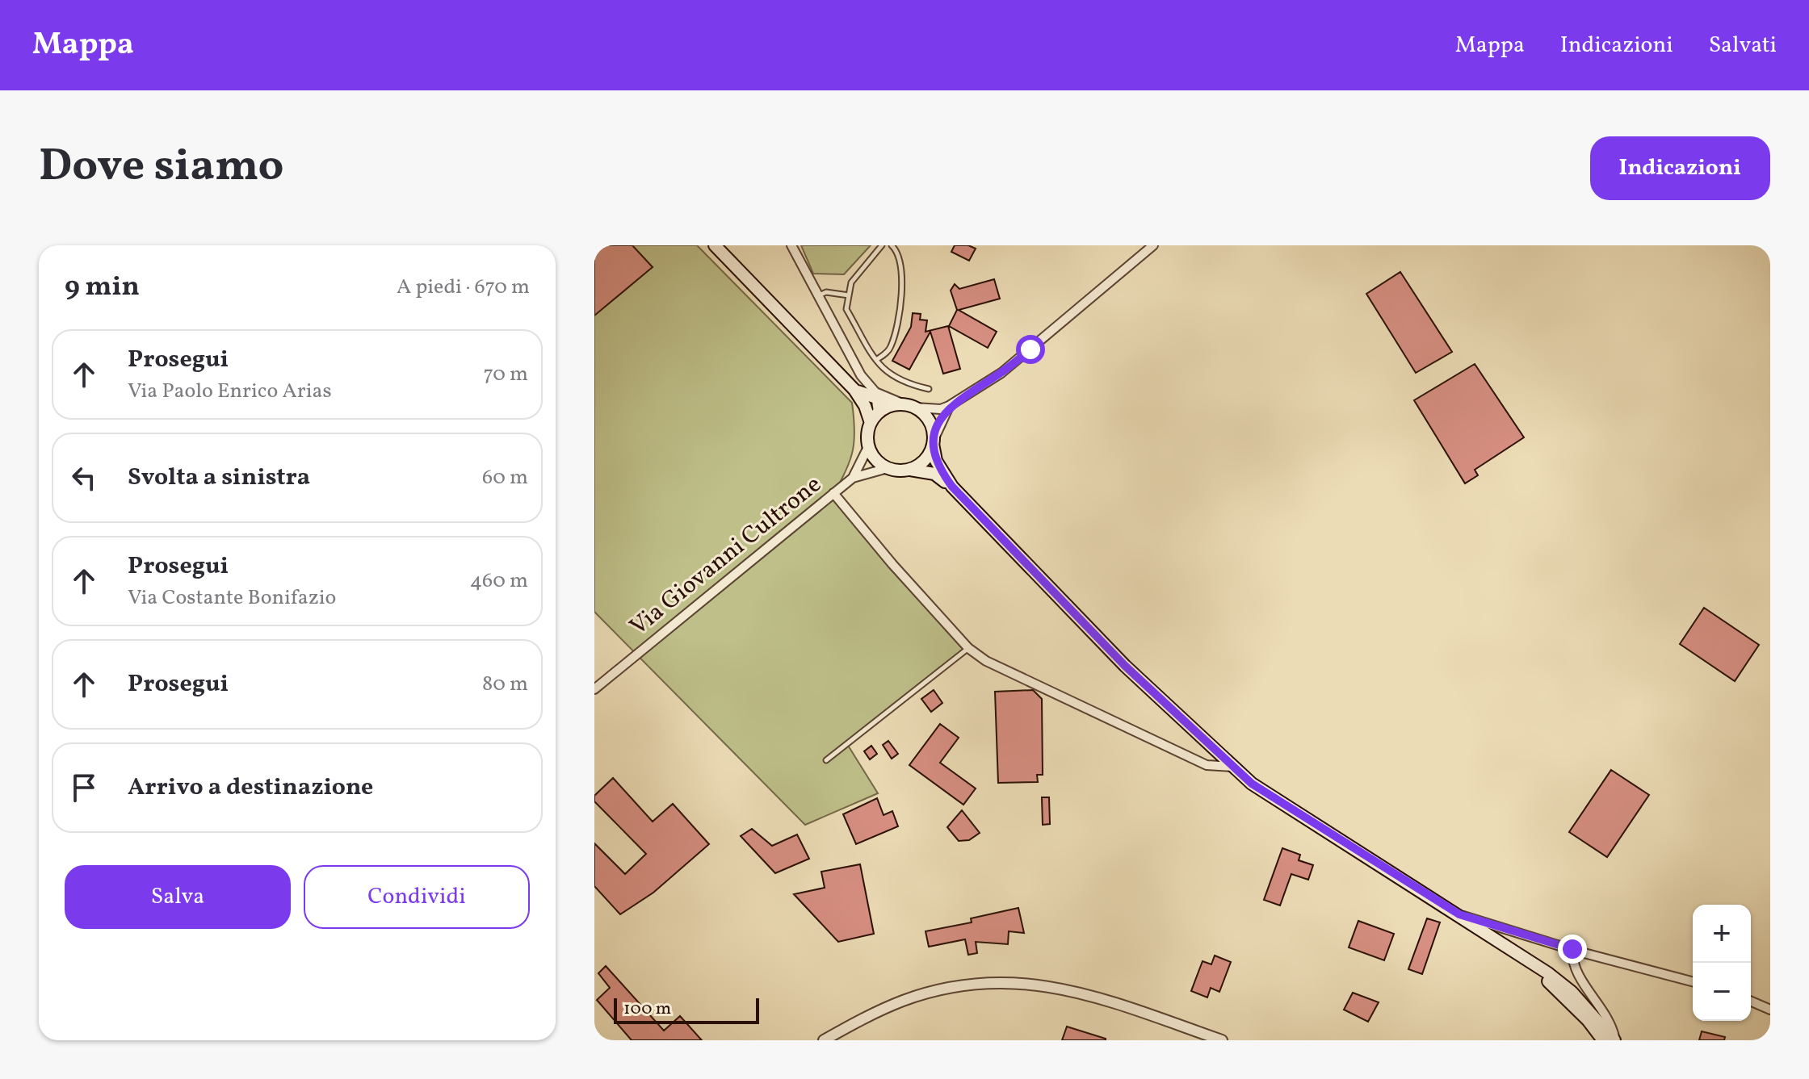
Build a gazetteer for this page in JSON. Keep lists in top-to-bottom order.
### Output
{
  "streets": {
    "street": ["Via Giovanni Cultrone"]
  },
  "scale_bar": "100 m",
  "page": {
    "header": "Mappa",
    "nav": ["Mappa", "Indicazioni", "Salvati"],
    "title": "Dove siamo",
    "buttons": [
      "Indicazioni",
      ["Salva", "Condividi"]
    ],
    "heading": ["9 min", "A piedi · 670 m"],
    "list": [
      ["Prosegui", "Via Paolo Enrico Arias", "70 m"],
      ["Svolta a sinistra", "60 m"],
      ["Prosegui", "Via Costante Bonifazio", "460 m"],
      ["Prosegui", "80 m"],
      "Arrivo a destinazione"
    ],
    "map_buttons": ["+", "−"],
    "scale": "100 m"
  }
}
